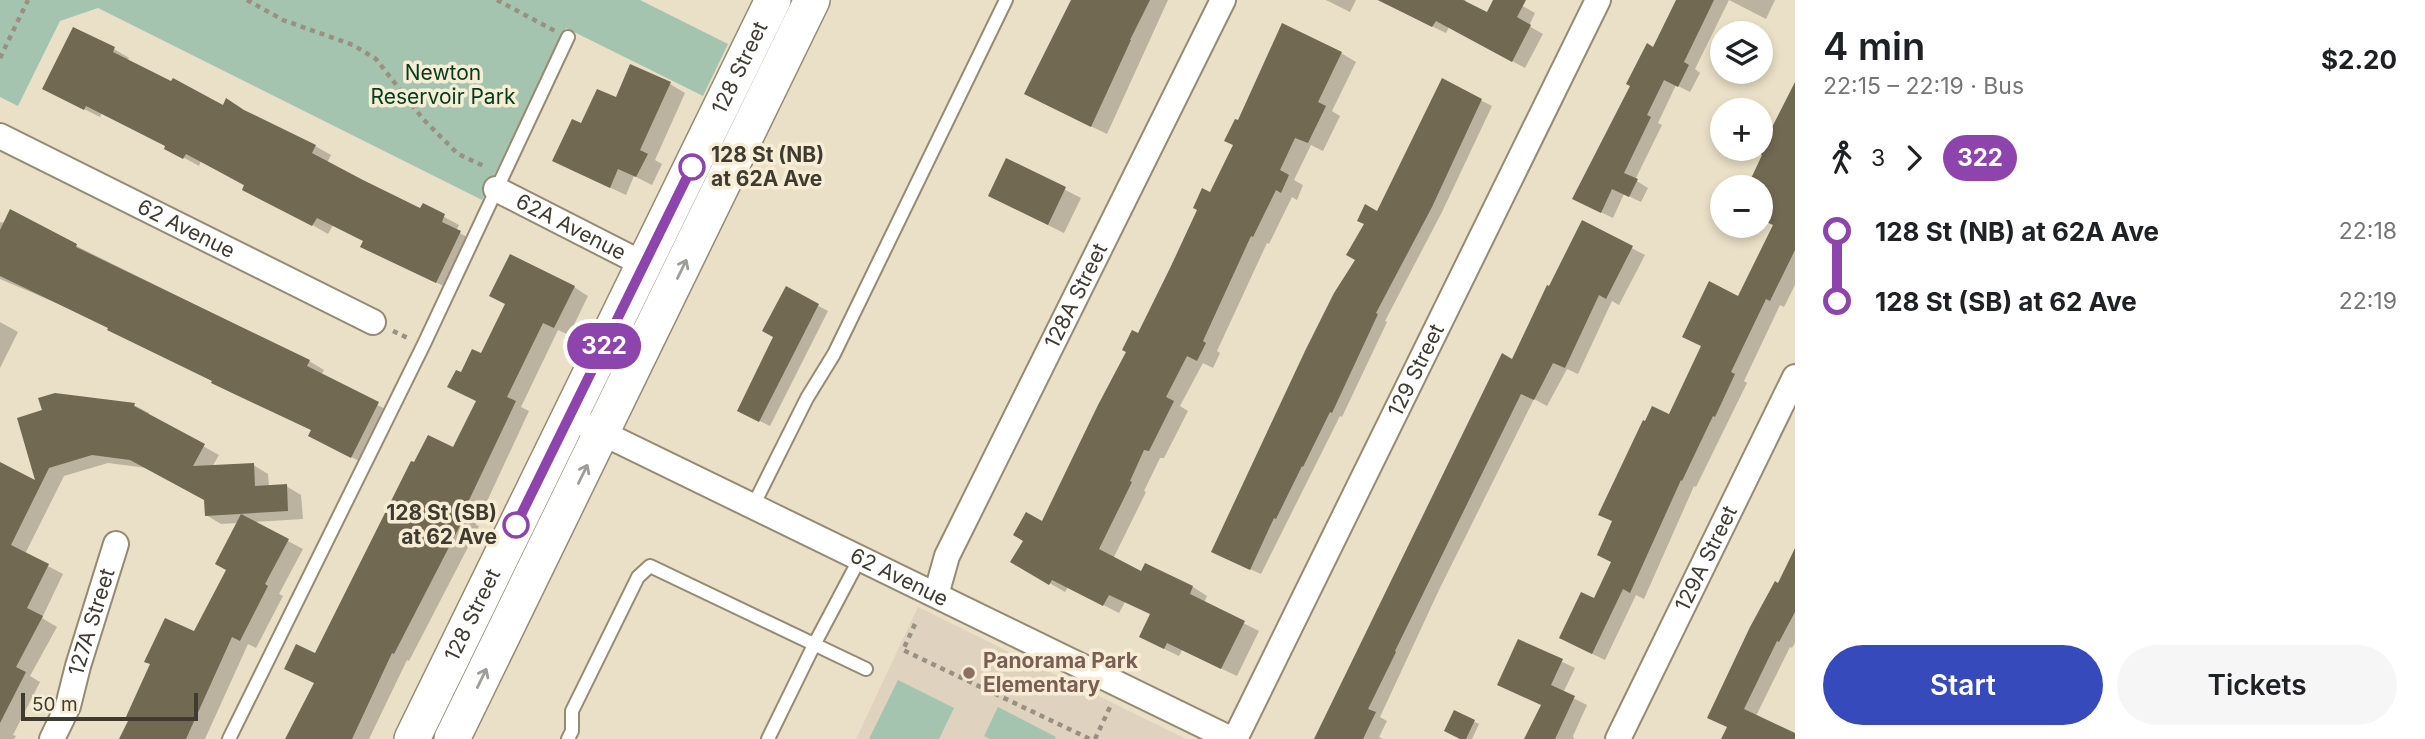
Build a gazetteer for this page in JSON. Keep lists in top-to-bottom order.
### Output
{
  "streets": {
    "main road": ["128 Street"],
    "street": [
      "62A Avenue",
      "62 Avenue",
      "128A Street",
      "129 Street",
      "129A Street",
      "127A Street"
    ]
  },
  "crossings": [
    ["128 Street", "62A Avenue"],
    ["128 Street", "62 Avenue"],
    ["62 Avenue", "128A Street"],
    ["62 Avenue", "129 Street"]
  ],
  "parks": ["Newton Reservoir Park"],
  "places": ["128 St (NB) at 62A Ave", "128 St (SB) at 62 Ave", "Panorama Park Elementary"],
  "lines": ["bus line 322"],
  "scale_bar": "50 m",
  "page": {
    "on_map": "322",
    "heading": ["4 min", "22:15 – 22:19 · Bus", "$2.20"],
    "map_buttons": ["+", "−"],
    "legs": ["3", "322"],
    "list": [
      {
        "name": "128 St (NB) at 62A Ave",
        "value": "22:18"
      },
      {
        "name": "128 St (SB) at 62 Ave",
        "value": "22:19"
      }
    ],
    "buttons": ["Start", "Tickets"],
    "scale": "50 m"
  }
}
